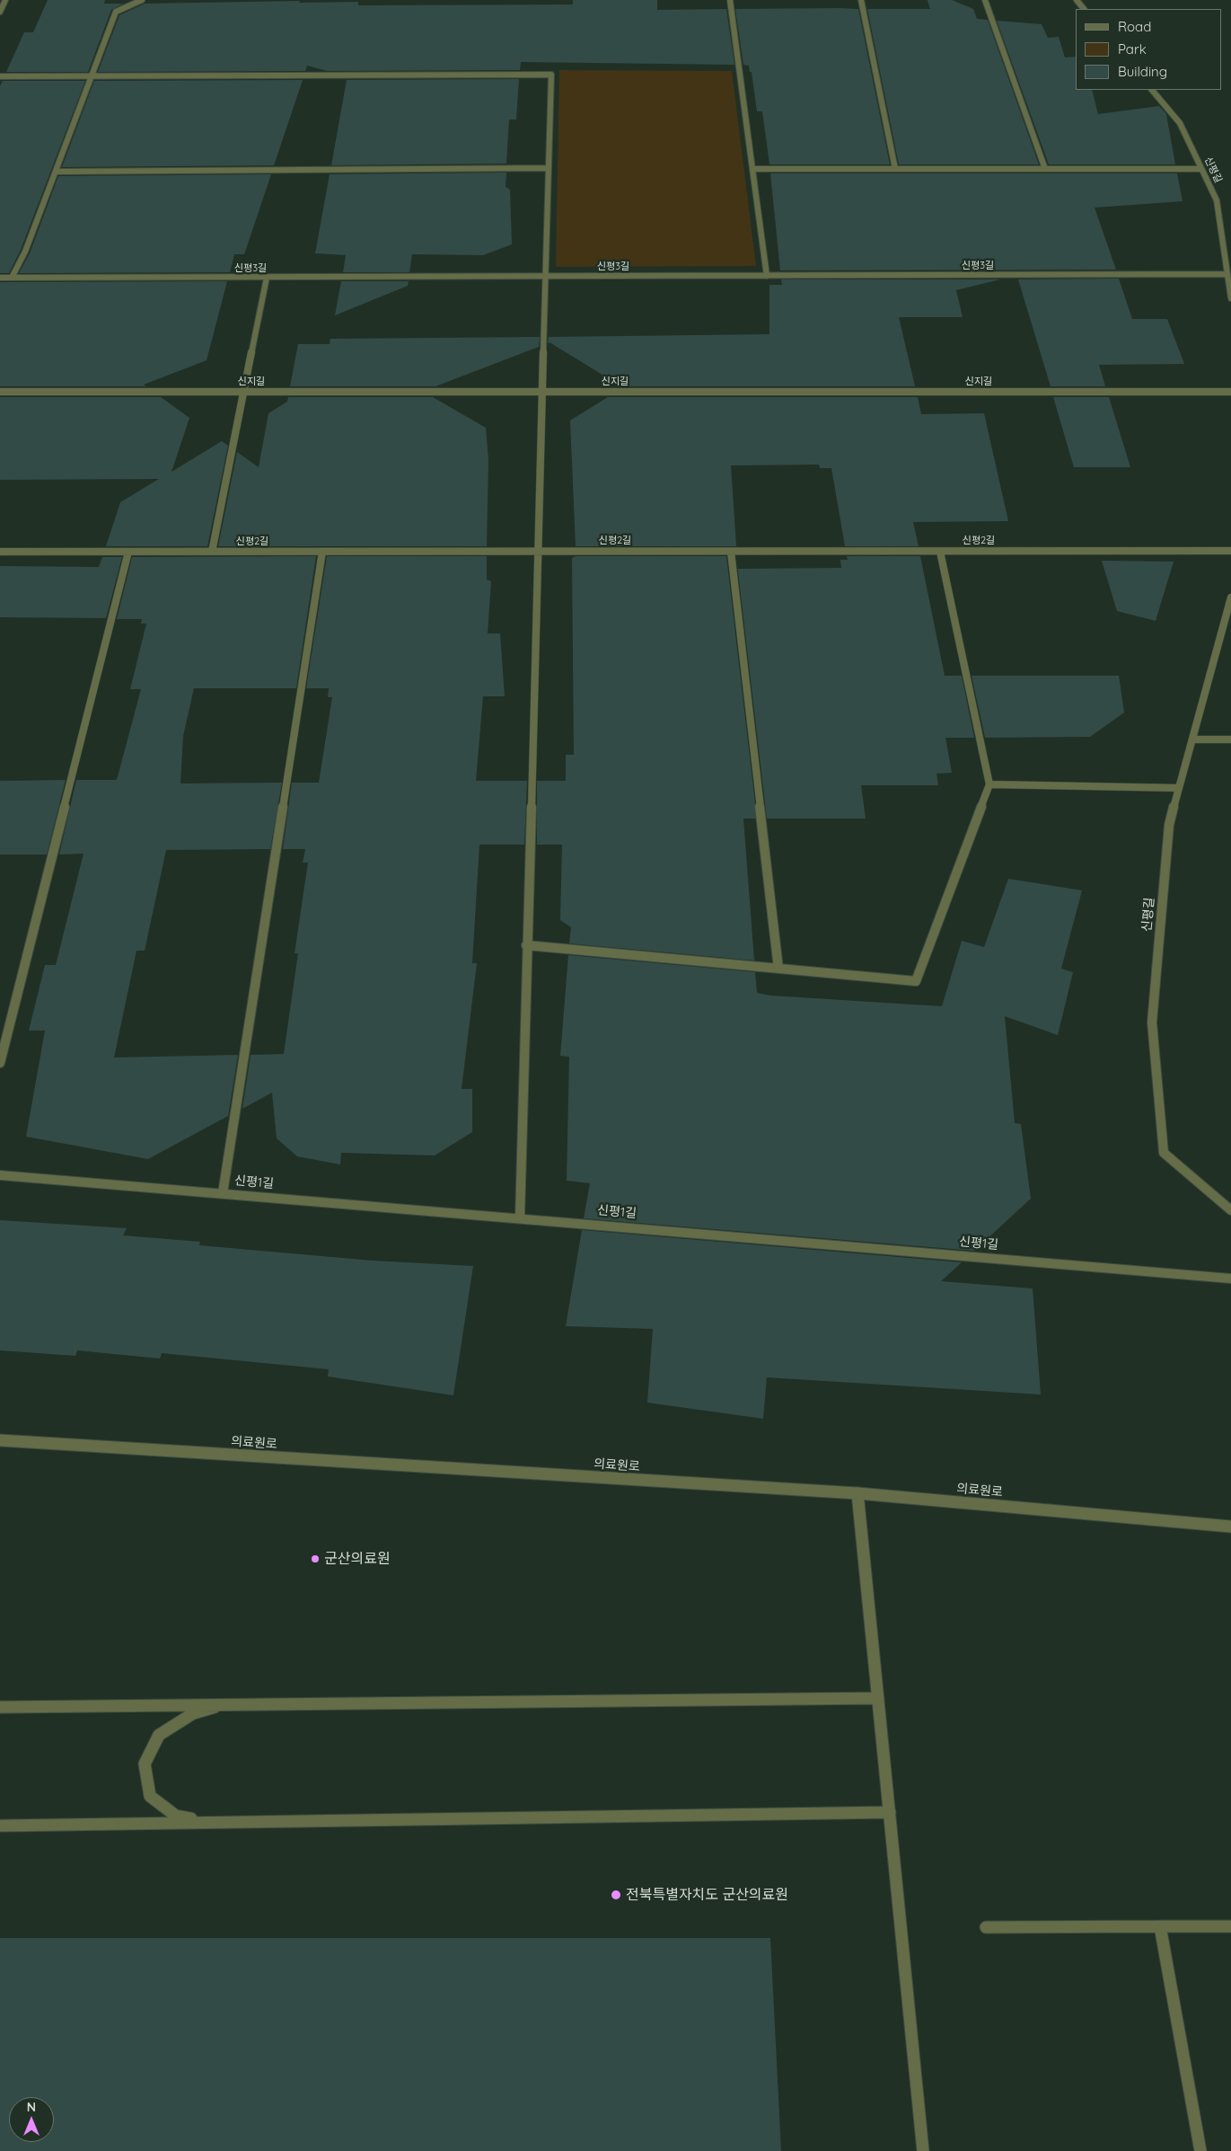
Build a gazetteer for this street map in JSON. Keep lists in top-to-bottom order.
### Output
{
  "streets": {
    "street": [
      "신평길",
      "신평3길",
      "신지길",
      "신평2길",
      "신평1길",
      "의료원로"
    ]
  },
  "crossings": [
    ["신평길", "신평3길"]
  ],
  "places": ["군산의료원", "전북특별자치도 군산의료원"],
  "legend": ["Road", "Park", "Building"],
  "north": "top"
}
